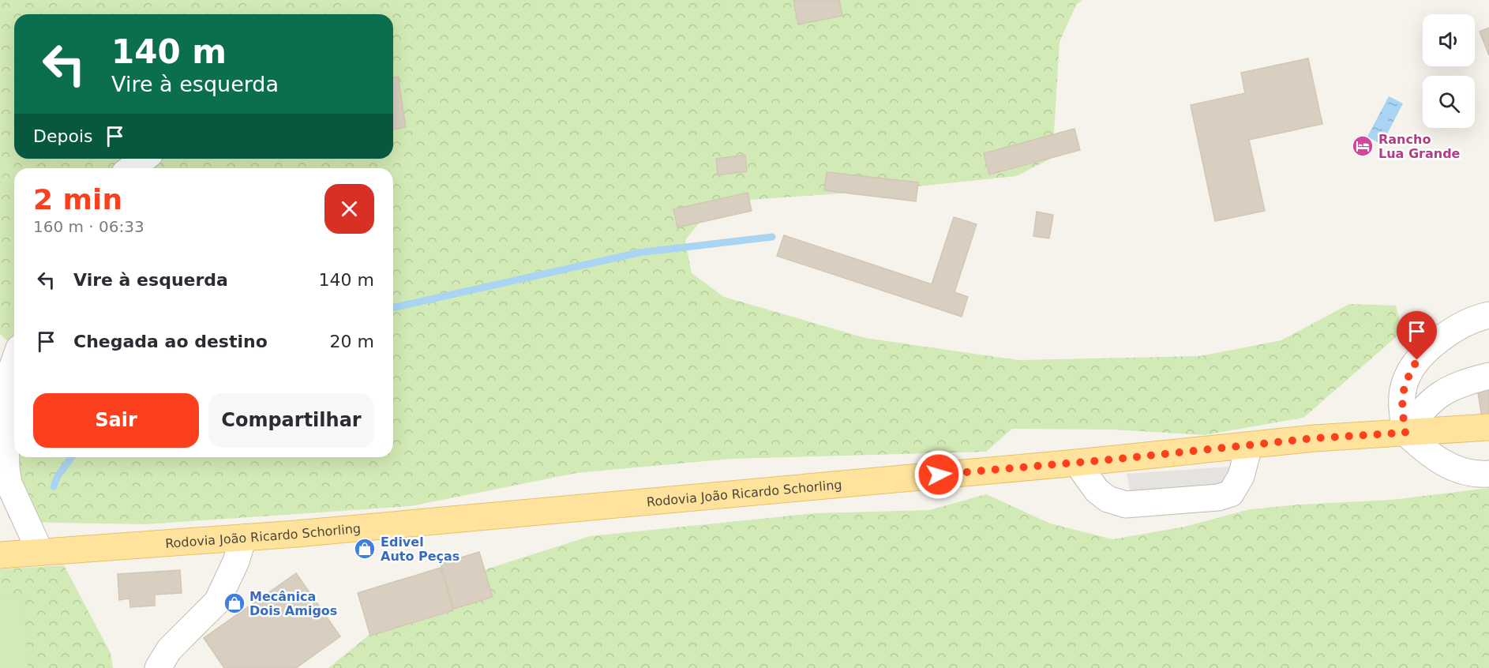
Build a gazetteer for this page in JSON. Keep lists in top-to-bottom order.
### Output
{
  "streets": {
    "main road": ["Rodovia João Ricardo Schorling"]
  },
  "places": {
    "hotel": ["Rancho Lua Grande"],
    "shop": ["Edivel Auto Peças", "Mecânica Dois Amigos"]
  },
  "page": {
    "turn": ["140 m", "Vire à esquerda"],
    "then": "Depois",
    "heading": ["2 min", "160 m · 06:33"],
    "list": [
      {
        "name": "Vire à esquerda",
        "value": "140 m"
      },
      {
        "name": "Chegada ao destino",
        "value": "20 m"
      }
    ],
    "buttons": ["Sair", "Compartilhar"]
  }
}
